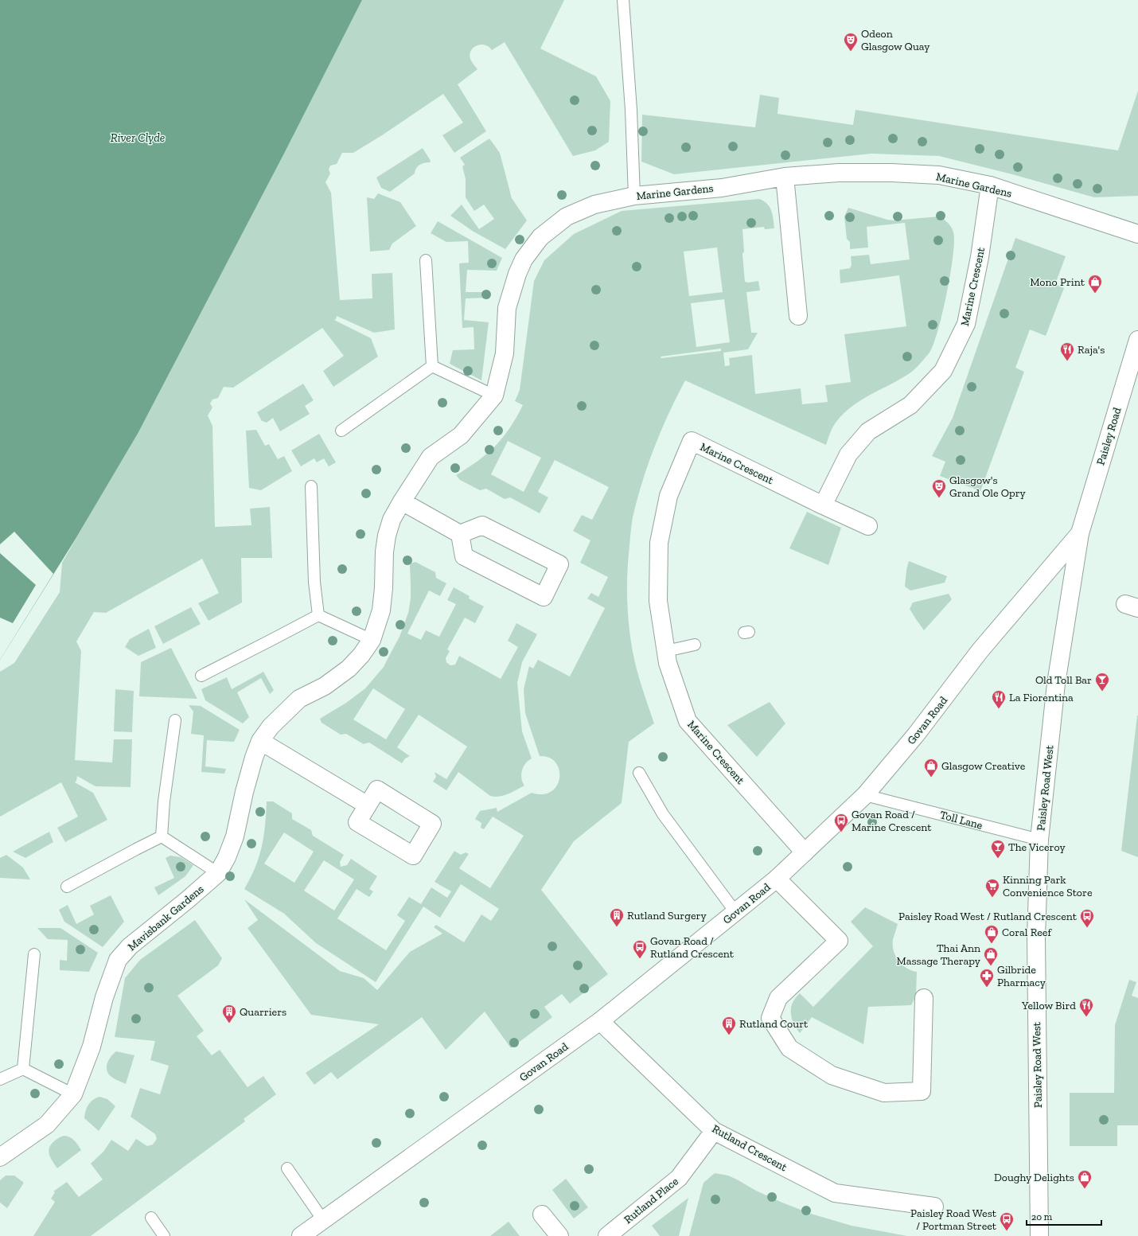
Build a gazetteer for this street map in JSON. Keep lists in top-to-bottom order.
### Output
{
  "streets": {
    "street": [
      "Marine Gardens",
      "Marine Crescent",
      "Paisley Road",
      "Govan Road",
      "Paisley Road West",
      "Mavisbank Gardens",
      "Rutland Crescent",
      "Rutland Place"
    ],
    "lane": ["Toll Lane"]
  },
  "crossings": [
    ["Marine Gardens", "Marine Crescent"],
    ["Marine Gardens", "Mavisbank Gardens"],
    ["Marine Crescent", "Govan Road"],
    ["Paisley Road", "Govan Road"],
    ["Paisley Road", "Paisley Road West"],
    ["Govan Road", "Paisley Road West"],
    ["Govan Road", "Toll Lane"],
    ["Govan Road", "Rutland Crescent"],
    ["Paisley Road West", "Toll Lane"],
    ["Rutland Crescent", "Rutland Place"]
  ],
  "water": ["River Clyde"],
  "places": {
    "theatre": ["Odeon Glasgow Quay", "Glasgow's Grand Ole Opry"],
    "shop": [
      "Mono Print",
      "Glasgow Creative",
      "Coral Reef",
      "Thai Ann Massage Therapy",
      "Doughy Delights"
    ],
    "restaurant": ["Raja's", "La Fiorentina", "Yellow Bird"],
    "bar": ["Old Toll Bar", "The Viceroy"],
    "bus stop": [
      "Govan Road / Marine Crescent",
      "Paisley Road West / Rutland Crescent",
      "Govan Road / Rutland Crescent",
      "Paisley Road West / Portman Street"
    ],
    "supermarket": ["Kinning Park Convenience Store"],
    "building": ["Rutland Surgery", "Quarriers", "Rutland Court"],
    "pharmacy": ["Gilbride Pharmacy"]
  },
  "scale_bar": "20 m"
}
